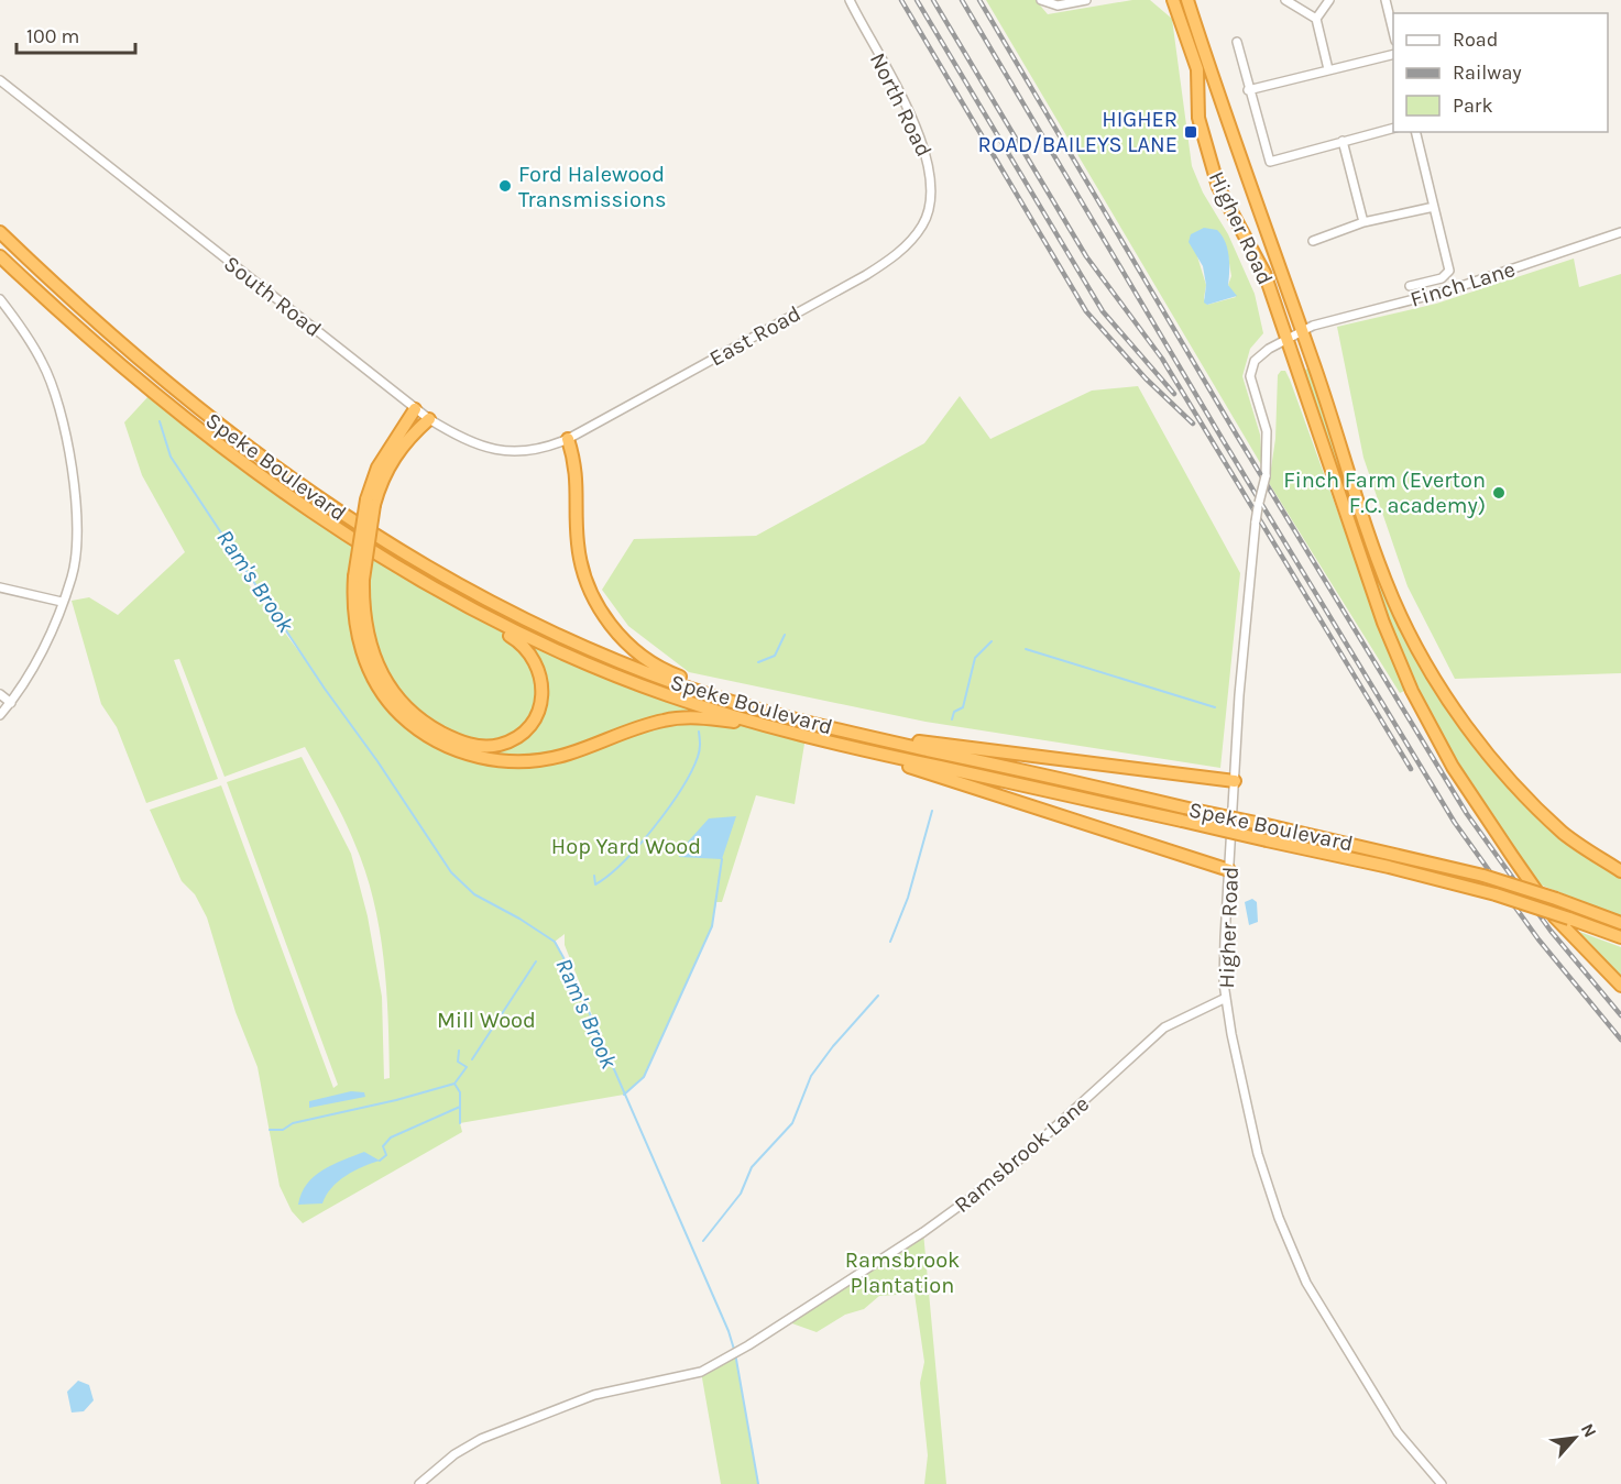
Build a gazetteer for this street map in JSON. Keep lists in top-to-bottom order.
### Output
{
  "streets": {
    "highway": ["Higher Road", "Speke Boulevard"],
    "street": [
      "North Road",
      "Finch Lane",
      "South Road",
      "East Road",
      "Ramsbrook Lane"
    ]
  },
  "crossings": [
    ["North Road", "East Road"],
    ["Higher Road", "Finch Lane"],
    ["Higher Road", "Ramsbrook Lane"],
    ["South Road", "East Road"]
  ],
  "water": ["Ram's Brook"],
  "parks": ["Hop Yard Wood", "Mill Wood", "Ramsbrook Plantation"],
  "places": {
    "transit": ["HIGHER ROAD/BAILEYS LANE"],
    "other": ["Ford Halewood Transmissions", "Finch Farm (Everton F.C. academy)"]
  },
  "legend": ["Road", "Railway", "Park"],
  "scale_bar": "100 m",
  "north": "top right"
}
